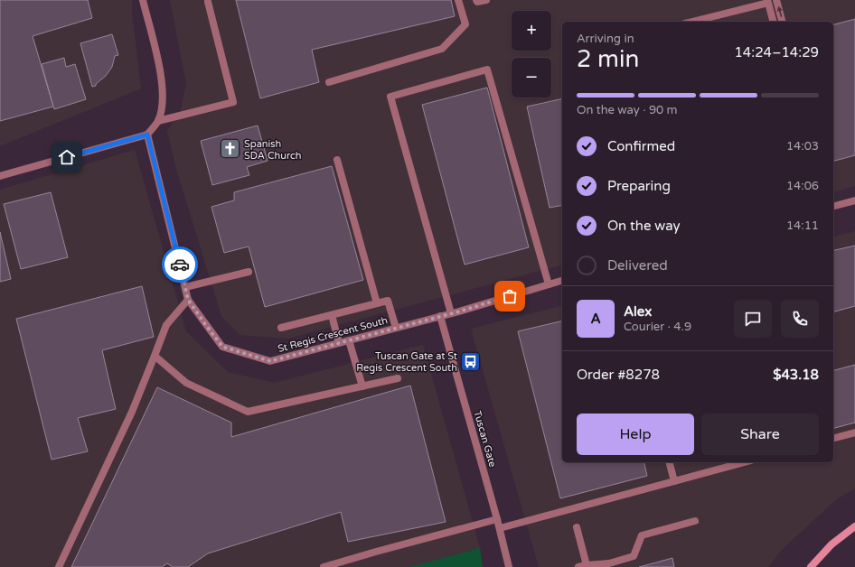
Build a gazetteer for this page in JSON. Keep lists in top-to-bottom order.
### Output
{
  "streets": {
    "street": ["St Regis Crescent South", "Tuscan Gate"]
  },
  "crossings": [
    ["St Regis Crescent South", "Tuscan Gate"]
  ],
  "places": {
    "church": ["Spanish SDA Church"],
    "bus stop": ["Tuscan Gate at St Regis Crescent South"]
  },
  "page": {
    "map_buttons": ["+", "−"],
    "heading": ["2 min", "Arriving in", "14:24–14:29"],
    "panel": [
      "Alex",
      "Courier · 4.9",
      "Order #8278",
      "$43.18"
    ],
    "bar": "On the way · 90 m",
    "list": [
      ["Confirmed", "14:03"],
      ["Preparing", "14:06"],
      ["On the way", "14:11"],
      "Delivered"
    ],
    "round": "A",
    "buttons": ["Help", "Share"]
  }
}
